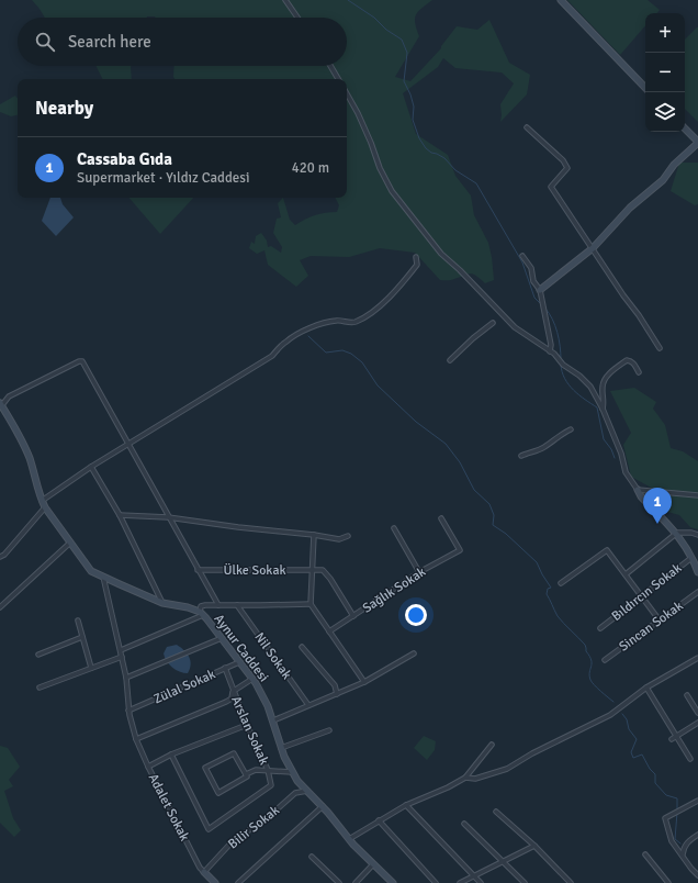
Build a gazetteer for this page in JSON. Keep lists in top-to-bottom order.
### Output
{
  "streets": {
    "street": [
      "Ülke Sokak",
      "Sağlık Sokak",
      "Bıldırcın Sokak",
      "Sincan Sokak",
      "Aynur Caddesi",
      "Nil Sokak",
      "Zülal Sokak",
      "Arslan Sokak",
      "Adalet Sokak",
      "Bilir Sokak"
    ]
  },
  "crossings": [
    ["Aynur Caddesi", "Zülal Sokak"],
    ["Aynur Caddesi", "Adalet Sokak"],
    ["Aynur Caddesi", "Bilir Sokak"],
    ["Zülal Sokak", "Arslan Sokak"],
    ["Zülal Sokak", "Adalet Sokak"],
    ["Adalet Sokak", "Bilir Sokak"]
  ],
  "page": {
    "map_buttons": ["+", "−"],
    "search": "Search here",
    "heading": "Nearby",
    "list": [
      {
        "mark": "1",
        "name": "Cassaba Gıda",
        "note": "Supermarket · Yıldız Caddesi",
        "value": "420 m"
      }
    ],
    "pins": "1"
  }
}
